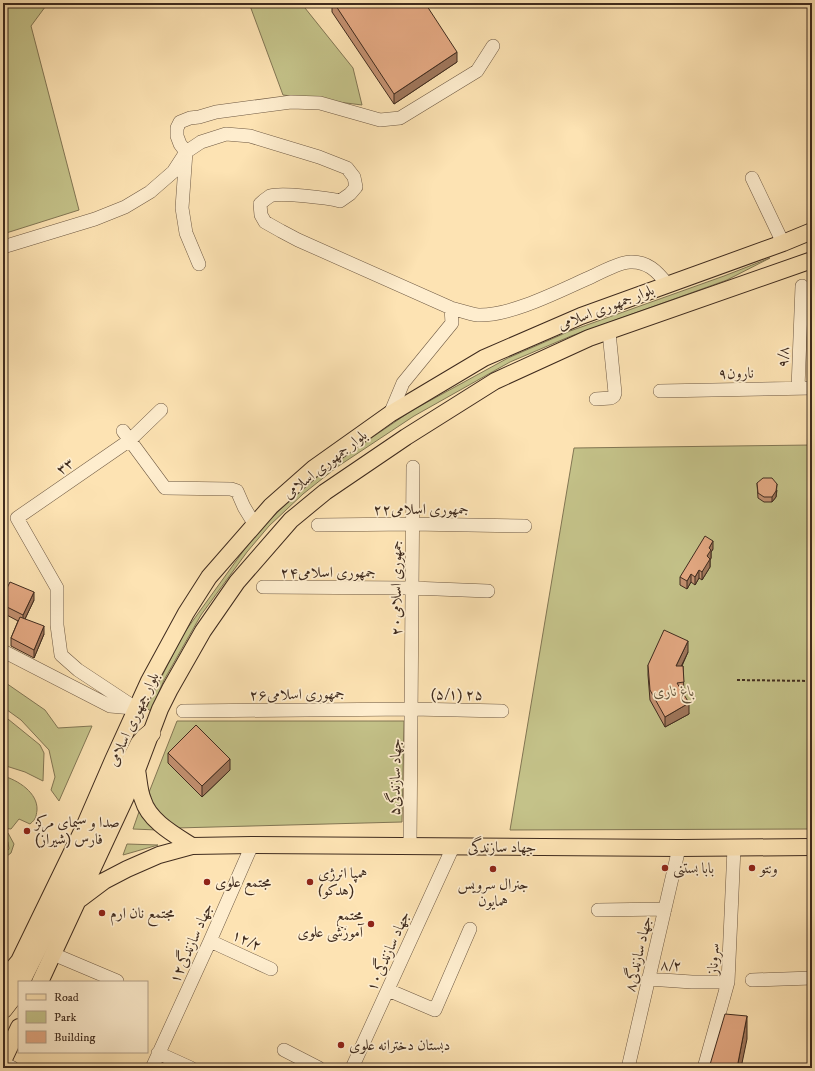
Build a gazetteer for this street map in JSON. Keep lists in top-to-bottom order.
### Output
{
  "streets": {
    "main road": ["بلوار جمهوری اسلامی", "جهاد سازندگی"],
    "street": [
      "۹/۸",
      "نارون۹",
      "۳۳",
      "جمهوری اسلامی۲۲",
      "جمهوری اسلامی۲۴",
      "جمهوری اسلامی۲۰",
      "جمهوری اسلامی۲۶",
      "(۵/۱) ۲۵",
      "جهاد سازندگی۵",
      "۱۲/۲",
      "جهاد سازندگی۱۲",
      "جهاد سازندگی۱۰",
      "جهاد سازندگی۸",
      "سروناز",
      "۸/۲"
    ]
  },
  "crossings": [
    ["بلوار جمهوری اسلامی", "۳۳"],
    ["بلوار جمهوری اسلامی", "جهاد سازندگی"],
    ["۹/۸", "نارون۹"],
    ["جمهوری اسلامی۲۲", "جمهوری اسلامی۲۰"],
    ["جمهوری اسلامی۲۴", "جمهوری اسلامی۲۰"],
    ["جمهوری اسلامی۲۰", "جمهوری اسلامی۲۶"],
    ["جمهوری اسلامی۲۰", "(۵/۱) ۲۵"],
    ["جمهوری اسلامی۲۰", "جهاد سازندگی۵"],
    ["جمهوری اسلامی۲۶", "(۵/۱) ۲۵"],
    ["جمهوری اسلامی۲۶", "جهاد سازندگی۵"],
    ["(۵/۱) ۲۵", "جهاد سازندگی۵"],
    ["جهاد سازندگی۵", "جهاد سازندگی"],
    ["جهاد سازندگی", "جهاد سازندگی۱۲"],
    ["جهاد سازندگی", "جهاد سازندگی۱۰"],
    ["جهاد سازندگی", "جهاد سازندگی۸"],
    ["جهاد سازندگی", "سروناز"],
    ["۱۲/۲", "جهاد سازندگی۱۲"],
    ["جهاد سازندگی۸", "۸/۲"],
    ["سروناز", "۸/۲"]
  ],
  "parks": ["باغ ناری"],
  "places": [
    "صدا و سیمای مرکز فارس (شیراز)",
    "بابا بستنی",
    "ونتو",
    "جنرال سرویس همایون",
    "مجتمع علوی",
    "همپا انرژی (هدکو)",
    "مجتمع نان ارم",
    "محتمع آموزشی علوی",
    "دبستان دخترانه علوی"
  ],
  "legend": ["Road", "Park", "Building"]
}
